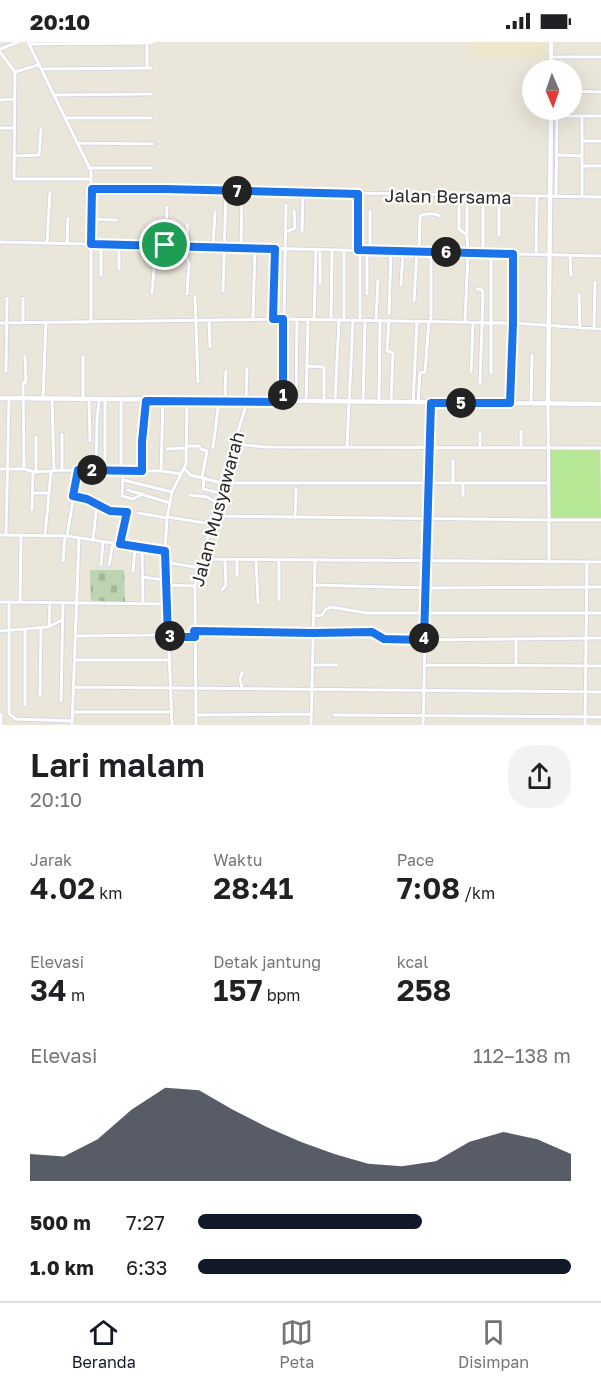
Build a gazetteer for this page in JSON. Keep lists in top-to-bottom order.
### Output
{
  "streets": {
    "street": ["Jalan Bersama", "Jalan Musyawarah"]
  },
  "north": "bottom",
  "page": {
    "status": "20:10",
    "pins": [
      "7",
      "6",
      "1",
      "5",
      "2",
      "3",
      "4"
    ],
    "heading": ["Lari malam", "20:10"],
    "stats": [
      ["Jarak", "4.02 km"],
      ["Waktu", "28:41"],
      ["Pace", "7:08 /km"],
      ["Elevasi", "34 m"],
      ["Detak jantung", "157 bpm"],
      ["kcal", "258"]
    ],
    "chart": ["Elevasi", "112–138 m"],
    "list": [
      {
        "name": "500 m",
        "note": "7:27"
      },
      {
        "name": "1.0 km",
        "note": "6:33"
      }
    ],
    "tabs": ["Beranda", "Peta", "Disimpan"]
  }
}
